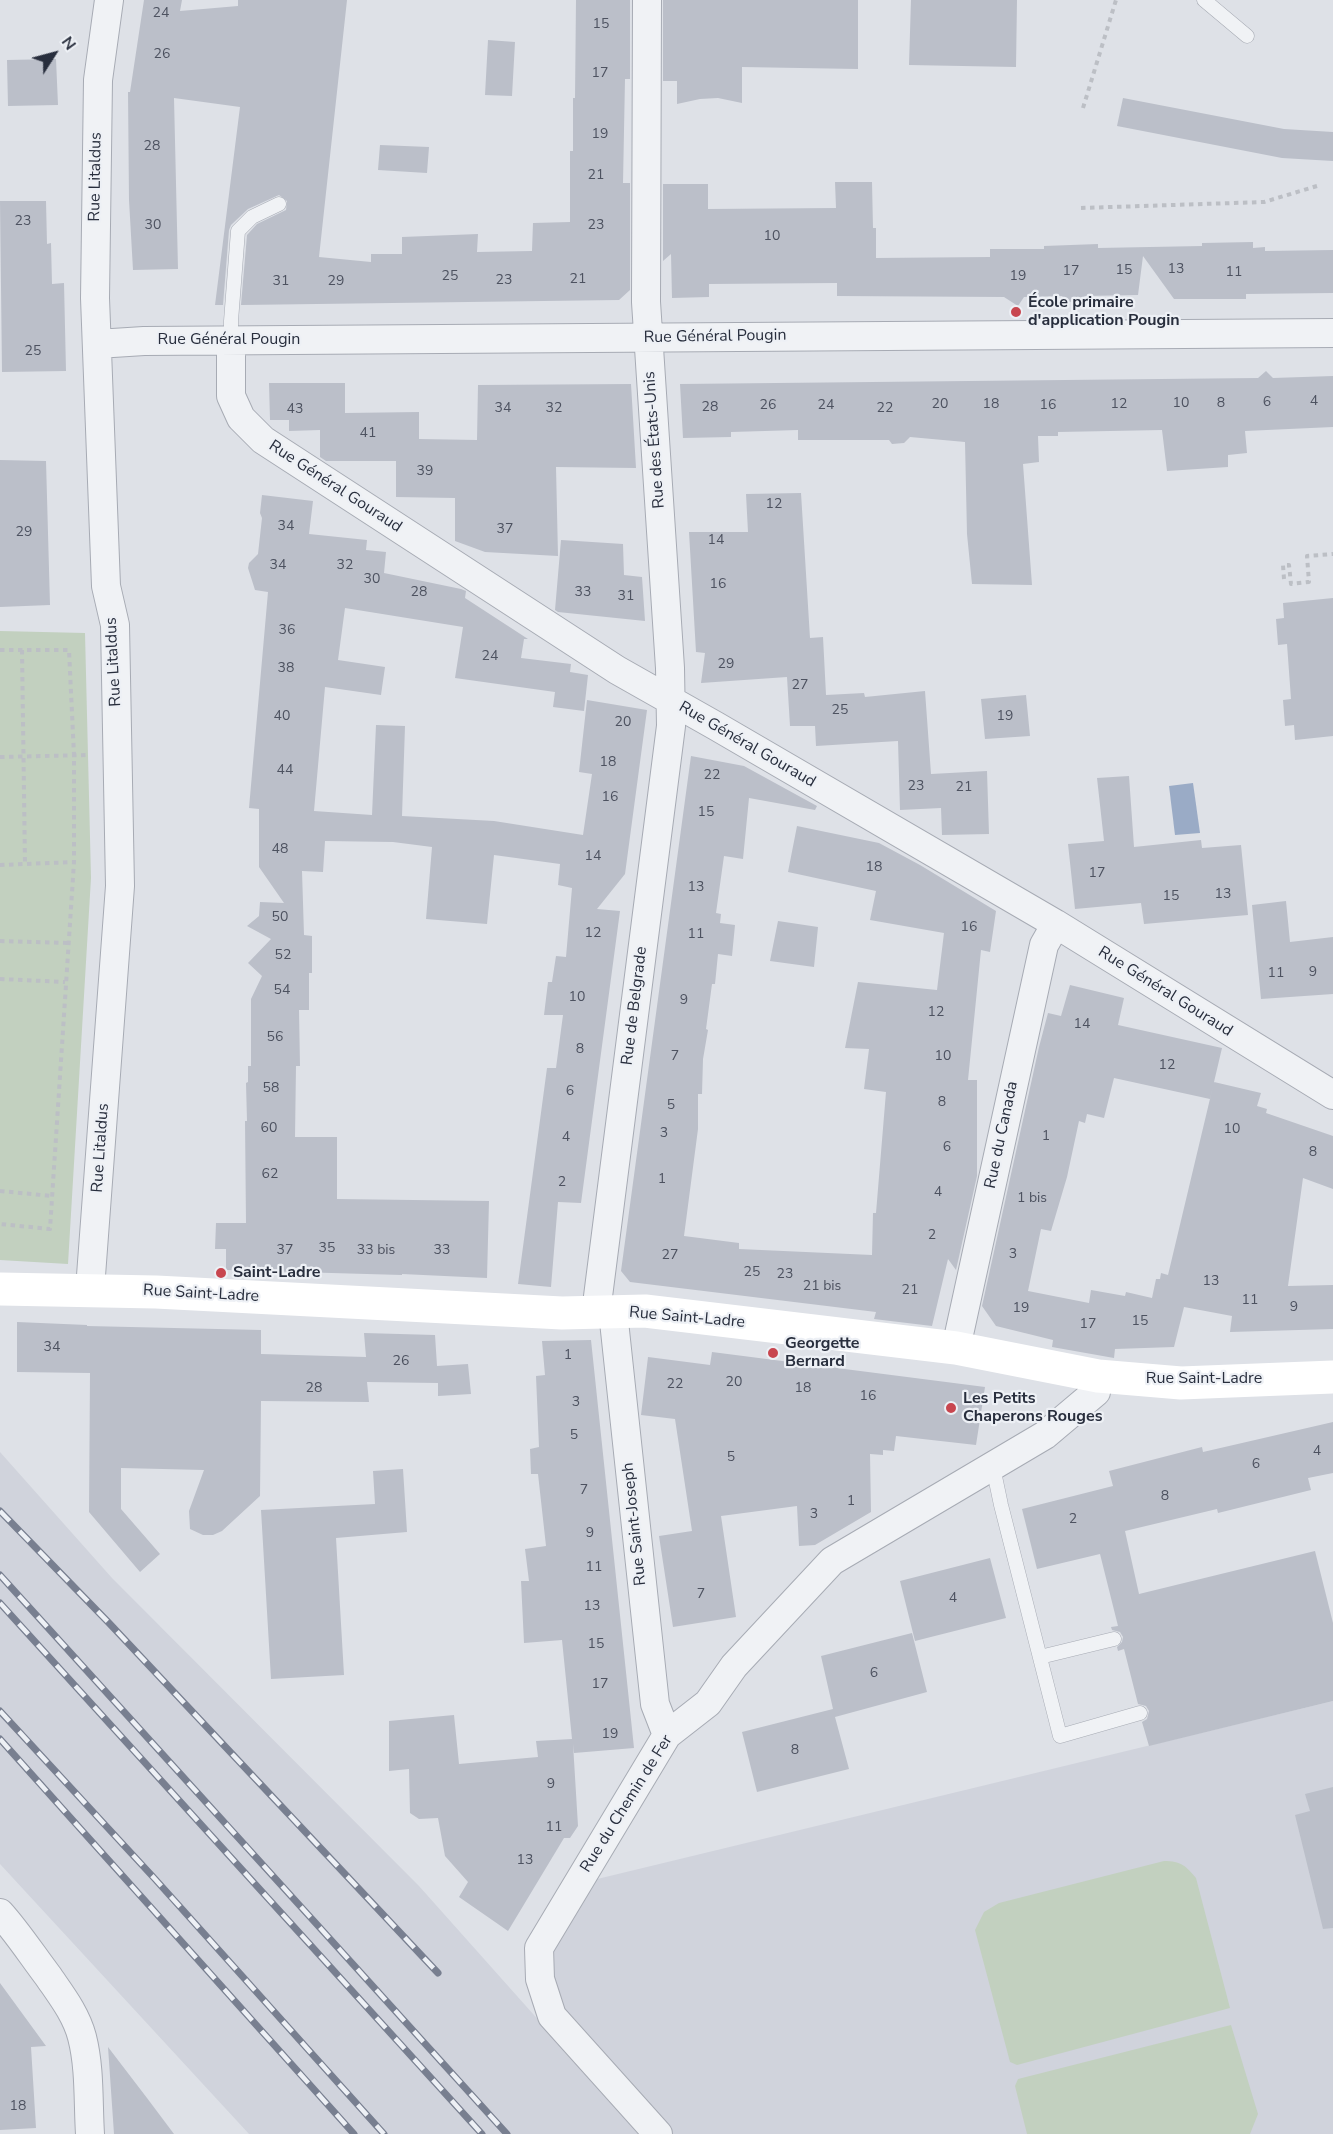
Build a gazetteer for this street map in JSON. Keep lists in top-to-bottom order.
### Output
{
  "streets": {
    "street": [
      "Rue Litaldus",
      "Rue Général Pougin",
      "Rue des États-Unis",
      "Rue Général Gouraud",
      "Rue de Belgrade",
      "Rue du Canada",
      "Rue Saint-Ladre",
      "Rue Saint-Joseph",
      "Rue du Chemin de Fer"
    ]
  },
  "crossings": [
    ["Rue Litaldus", "Rue Général Pougin"],
    ["Rue Litaldus", "Rue Saint-Ladre"],
    ["Rue Général Pougin", "Rue des États-Unis"],
    ["Rue Général Pougin", "Rue Général Gouraud"],
    ["Rue des États-Unis", "Rue Général Gouraud"],
    ["Rue des États-Unis", "Rue de Belgrade"],
    ["Rue Général Gouraud", "Rue de Belgrade"],
    ["Rue Général Gouraud", "Rue du Canada"],
    ["Rue de Belgrade", "Rue Saint-Ladre"],
    ["Rue de Belgrade", "Rue Saint-Joseph"],
    ["Rue du Canada", "Rue Saint-Ladre"],
    ["Rue Saint-Ladre", "Rue Saint-Joseph"],
    ["Rue Saint-Ladre", "Rue du Chemin de Fer"],
    ["Rue Saint-Joseph", "Rue du Chemin de Fer"]
  ],
  "places": [
    "École primaire d'application Pougin",
    "Saint-Ladre",
    "Georgette Bernard",
    "Les Petits Chaperons Rouges"
  ],
  "house_numbers": [
    "24",
    "15",
    "26",
    "17",
    "19",
    "28",
    "21",
    "23",
    "30",
    "23",
    "10",
    "13",
    "15",
    "17",
    "11",
    "25",
    "19",
    "21",
    "23",
    "31",
    "29",
    "25",
    "4",
    "6",
    "10",
    "8",
    "20",
    "18",
    "12",
    "26",
    "24",
    "16",
    "28",
    "34",
    "32",
    "22",
    "43",
    "41",
    "39",
    "12",
    "34",
    "37",
    "29",
    "14",
    "34",
    "32",
    "30",
    "16",
    "28",
    "33",
    "31",
    "36",
    "24",
    "29",
    "38",
    "27",
    "25",
    "40",
    "19",
    "20",
    "18",
    "44",
    "22",
    "23",
    "21",
    "16",
    "15",
    "48",
    "14",
    "18",
    "17",
    "13",
    "13",
    "15",
    "50",
    "16",
    "12",
    "11",
    "52",
    "9",
    "11",
    "54",
    "10",
    "9",
    "12",
    "14",
    "56",
    "8",
    "7",
    "10",
    "12",
    "58",
    "6",
    "8",
    "5",
    "60",
    "10",
    "3",
    "1",
    "4",
    "6",
    "8",
    "62",
    "1",
    "2",
    "4",
    "1 bis",
    "2",
    "35",
    "37",
    "33 bis",
    "33",
    "3",
    "27",
    "25",
    "23",
    "13",
    "21 bis",
    "21",
    "11",
    "9",
    "19",
    "15",
    "17",
    "34",
    "1",
    "26",
    "20",
    "22",
    "28",
    "18",
    "16",
    "3",
    "5",
    "4",
    "5",
    "6",
    "7",
    "8",
    "1",
    "3",
    "2",
    "9",
    "11",
    "7",
    "4",
    "13",
    "15",
    "6",
    "17",
    "19",
    "8",
    "9",
    "11",
    "13",
    "18"
  ],
  "north": "top right"
}
